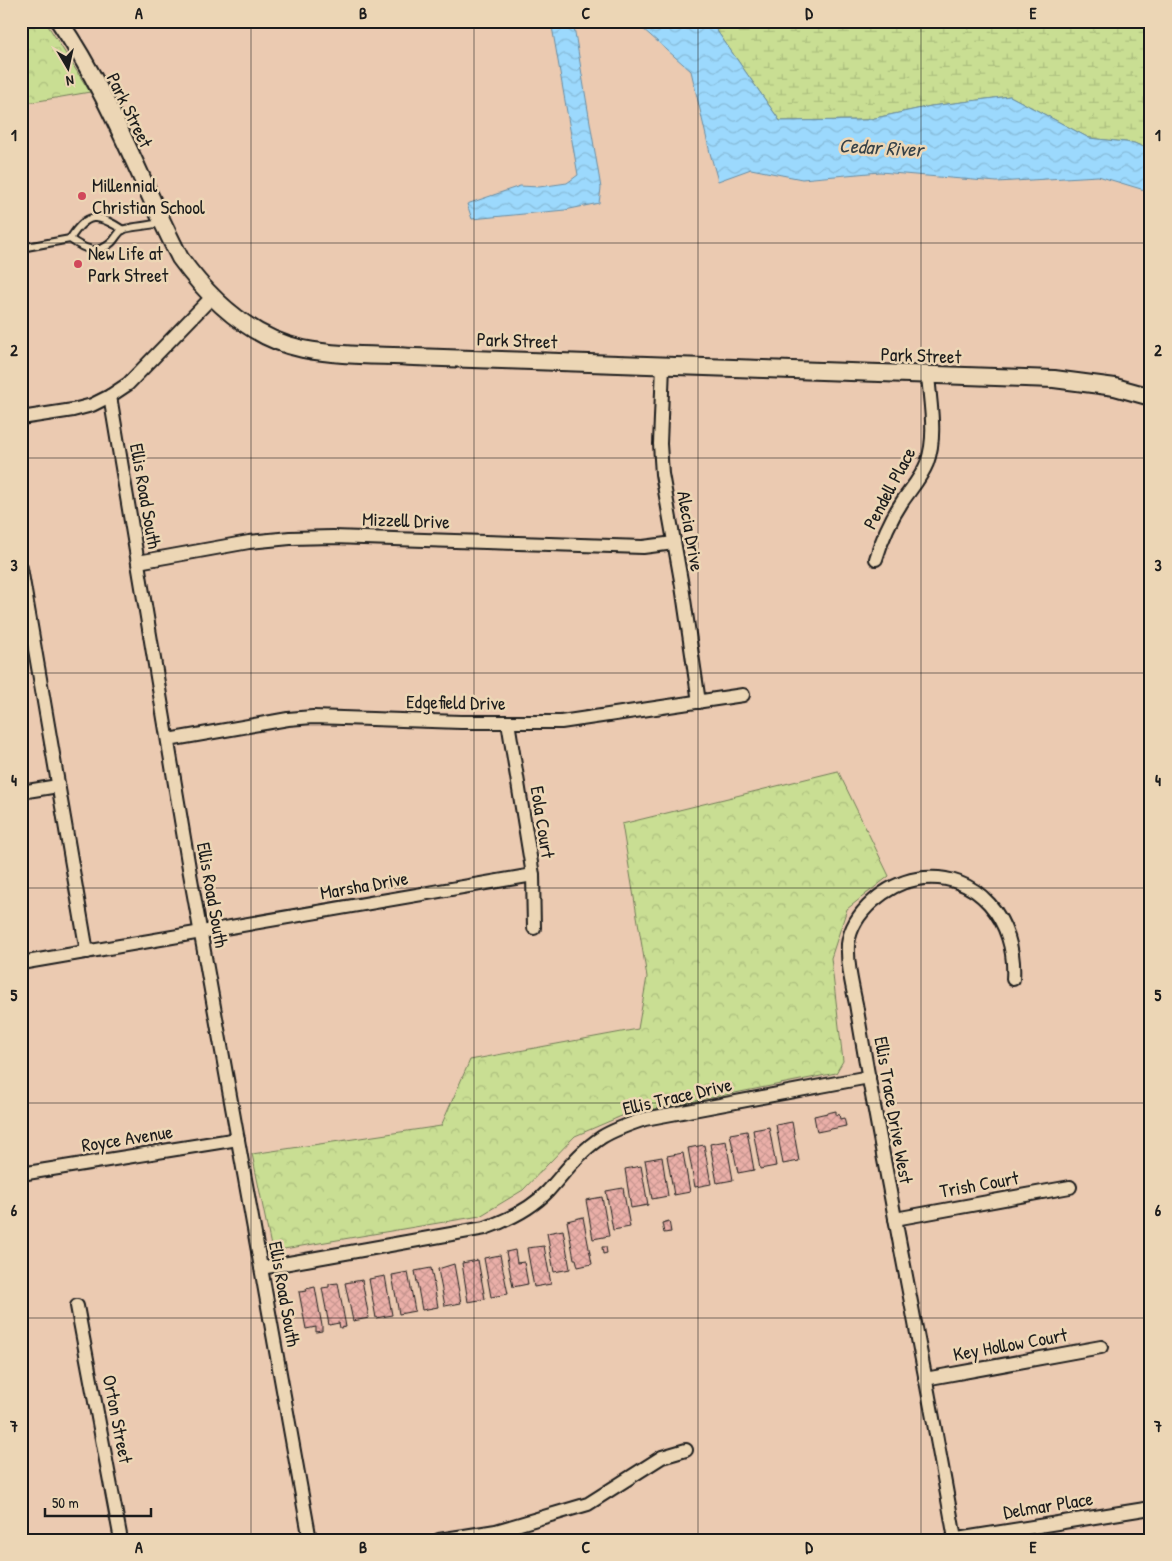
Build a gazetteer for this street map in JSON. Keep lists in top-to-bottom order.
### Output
{
  "streets": {
    "street": [
      "Park Street",
      "Pendell Place",
      "Ellis Road South",
      "Mizzell Drive",
      "Alecia Drive",
      "Edgefield Drive",
      "Eola Court",
      "Marsha Drive",
      "Ellis Trace Drive",
      "Ellis Trace Drive West",
      "Royce Avenue",
      "Trish Court",
      "Key Hollow Court",
      "Orton Street",
      "Delmar Place"
    ]
  },
  "crossings": [
    ["Park Street", "Pendell Place"],
    ["Park Street", "Alecia Drive"],
    ["Ellis Road South", "Mizzell Drive"],
    ["Ellis Road South", "Edgefield Drive"],
    ["Ellis Road South", "Marsha Drive"],
    ["Ellis Road South", "Ellis Trace Drive"],
    ["Ellis Road South", "Royce Avenue"],
    ["Mizzell Drive", "Alecia Drive"],
    ["Alecia Drive", "Edgefield Drive"],
    ["Edgefield Drive", "Eola Court"],
    ["Eola Court", "Marsha Drive"],
    ["Ellis Trace Drive", "Ellis Trace Drive West"],
    ["Ellis Trace Drive West", "Trish Court"],
    ["Ellis Trace Drive West", "Key Hollow Court"],
    ["Ellis Trace Drive West", "Delmar Place"]
  ],
  "water": ["Cedar River"],
  "places": ["Millennial Christian School", "New Life at Park Street"],
  "scale_bar": "50 m",
  "north": "bottom",
  "grid": {
    "columns": [
      "A",
      "B",
      "C",
      "D",
      "E"
    ],
    "rows": [
      "1",
      "2",
      "3",
      "4",
      "5",
      "6",
      "7"
    ]
  }
}
